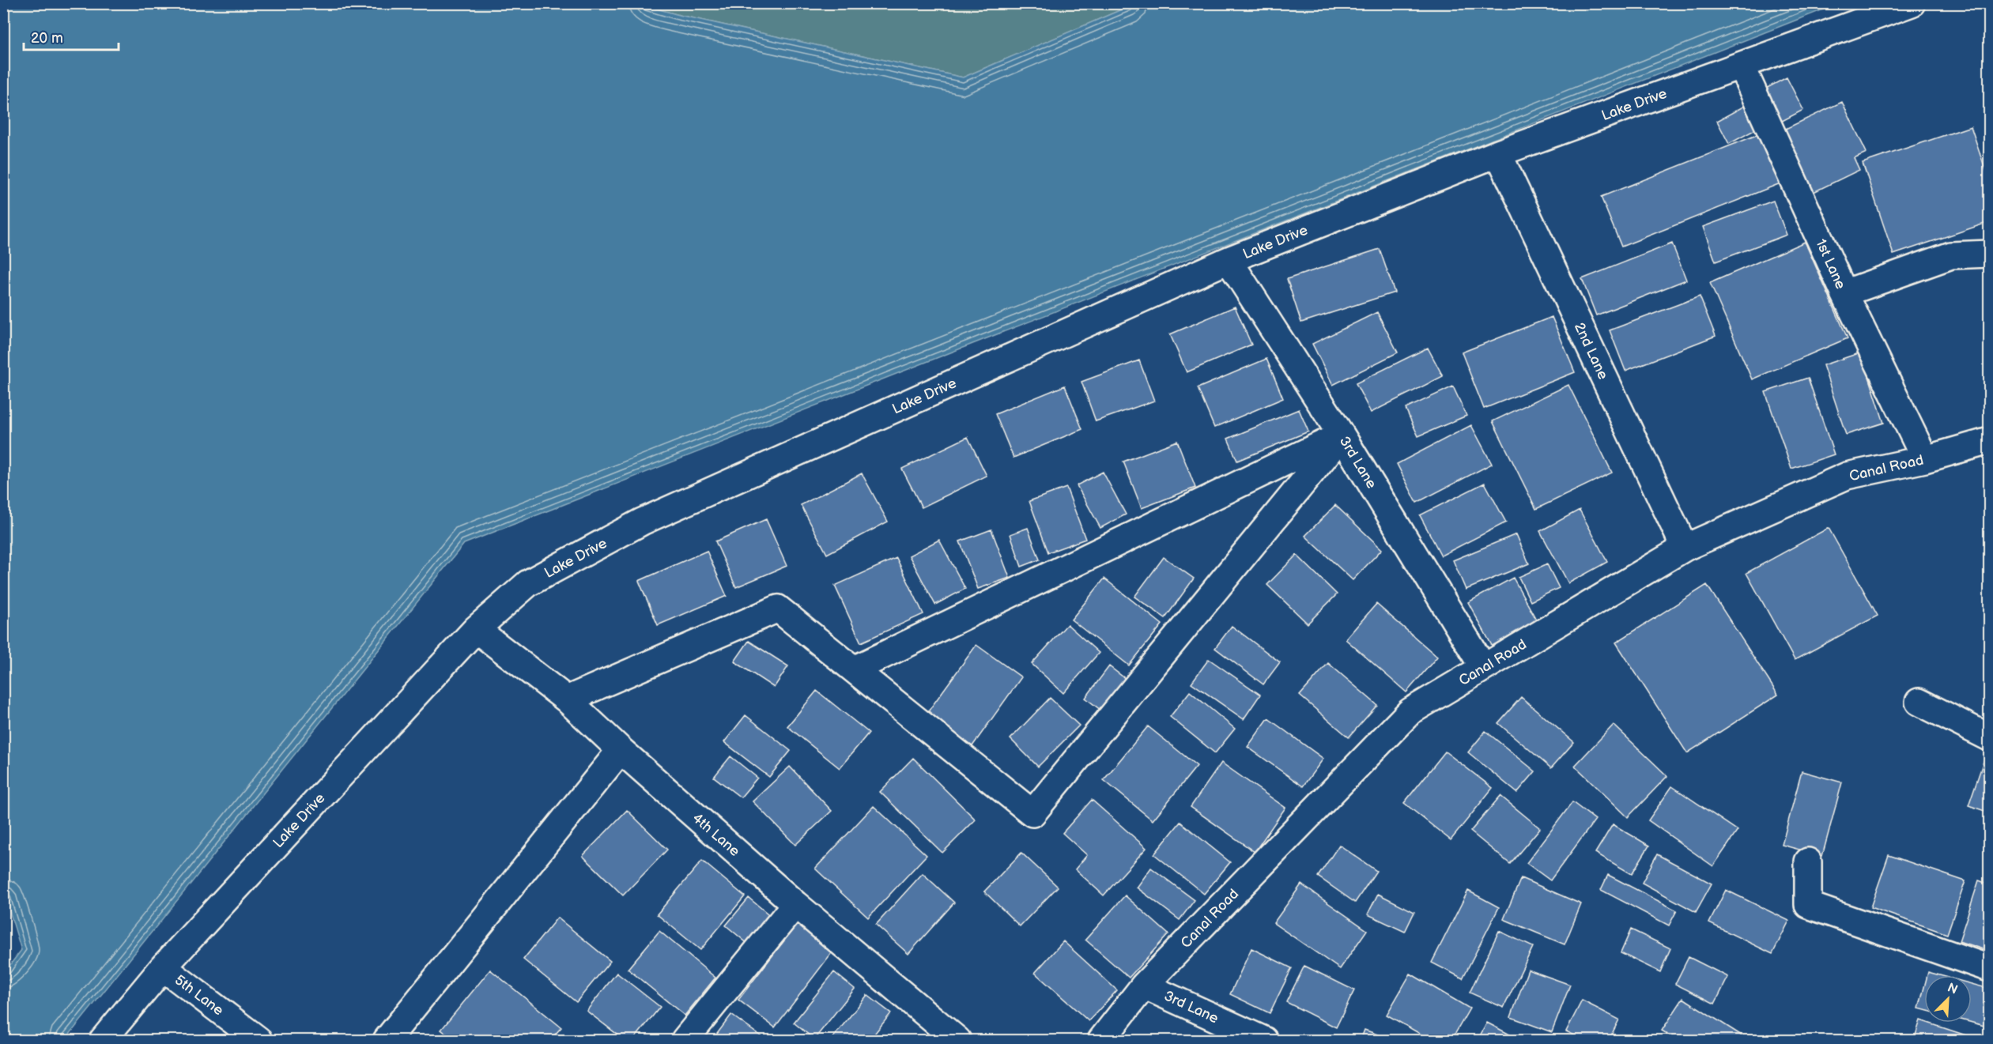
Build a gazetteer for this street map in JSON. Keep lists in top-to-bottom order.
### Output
{
  "streets": {
    "street": [
      "Lake Drive",
      "1st Lane",
      "2nd Lane",
      "3rd Lane",
      "Canal Road",
      "4th Lane",
      "5th Lane"
    ]
  },
  "crossings": [
    ["Lake Drive", "1st Lane"],
    ["Lake Drive", "2nd Lane"],
    ["Lake Drive", "3rd Lane"],
    ["Lake Drive", "4th Lane"],
    ["Lake Drive", "5th Lane"],
    ["1st Lane", "Canal Road"],
    ["2nd Lane", "Canal Road"],
    ["3rd Lane", "Canal Road"]
  ],
  "scale_bar": "20 m",
  "north": "top right"
}
